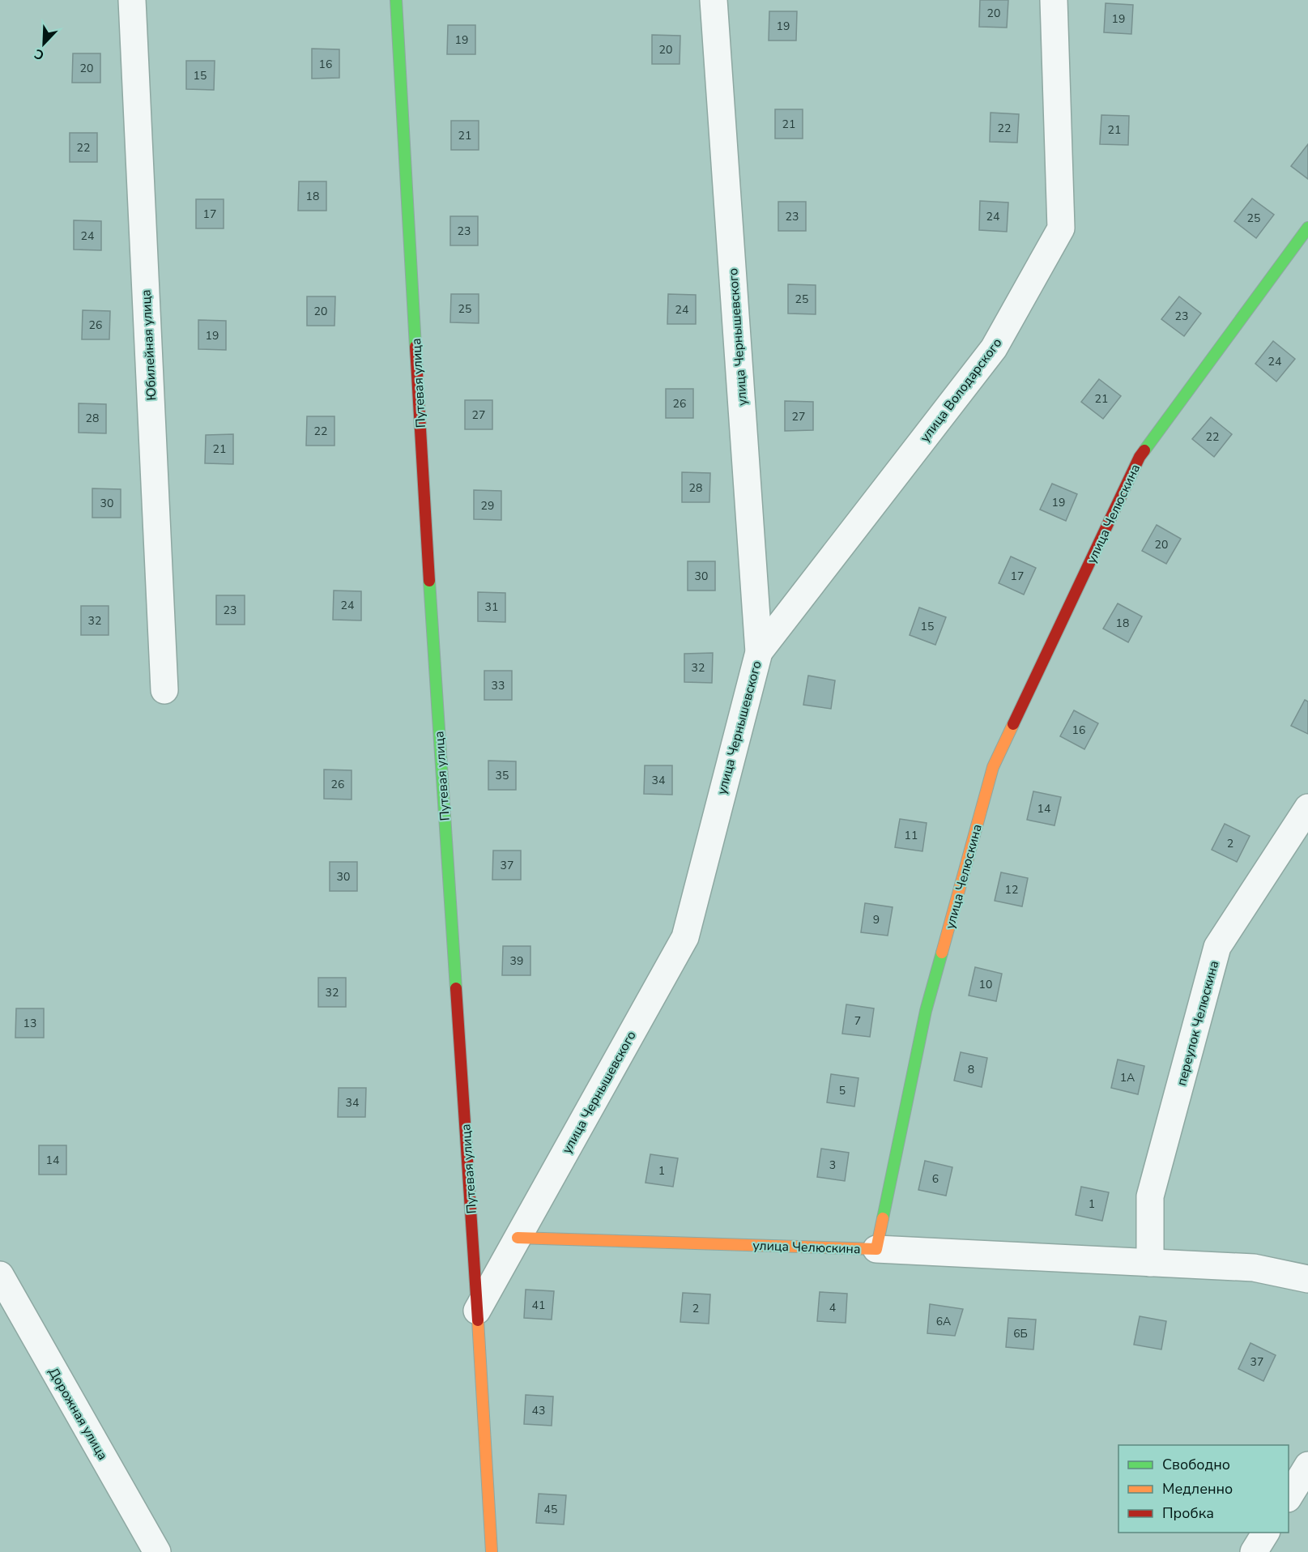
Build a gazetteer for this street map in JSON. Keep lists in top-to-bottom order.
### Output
{
  "streets": {
    "street": [
      "улица Чернышевского",
      "Юбилейная улица",
      "Путевая улица",
      "улица Володарского",
      "улица Челюскина",
      "переулок Челюскина",
      "Дорожная улица"
    ]
  },
  "crossings": [
    ["улица Чернышевского", "Путевая улица"],
    ["улица Чернышевского", "улица Володарского"],
    ["улица Чернышевского", "улица Челюскина"]
  ],
  "house_numbers": [
    "20",
    "19",
    "19",
    "19",
    "20",
    "16",
    "20",
    "15",
    "21",
    "22",
    "21",
    "21",
    "22",
    "18",
    "17",
    "23",
    "24",
    "25",
    "23",
    "24",
    "25",
    "25",
    "24",
    "20",
    "23",
    "26",
    "19",
    "24",
    "21",
    "26",
    "27",
    "27",
    "28",
    "22",
    "22",
    "21",
    "28",
    "19",
    "30",
    "29",
    "20",
    "30",
    "17",
    "24",
    "31",
    "23",
    "32",
    "18",
    "15",
    "32",
    "33",
    "16",
    "35",
    "34",
    "26",
    "14",
    "11",
    "2",
    "37",
    "30",
    "12",
    "9",
    "39",
    "10",
    "32",
    "7",
    "13",
    "8",
    "1А",
    "5",
    "34",
    "14",
    "3",
    "1",
    "6",
    "1",
    "41",
    "4",
    "2",
    "6А",
    "6Б",
    "37",
    "43",
    "45"
  ],
  "legend": ["Свободно", "Медленно", "Пробка"],
  "north": "bottom left"
}
